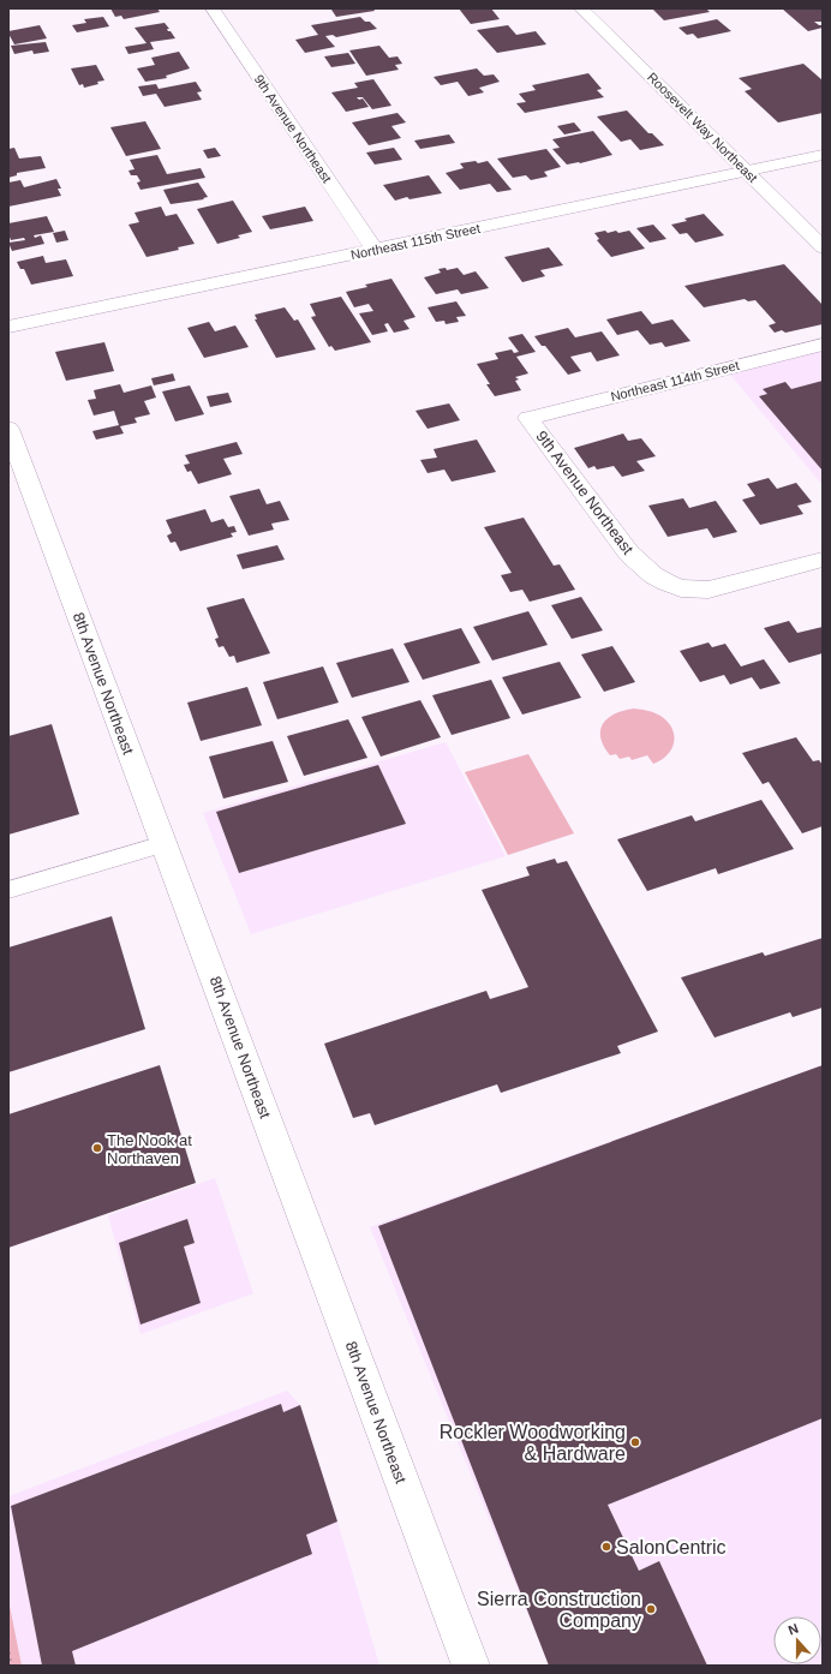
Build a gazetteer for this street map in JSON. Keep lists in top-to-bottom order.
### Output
{
  "streets": {
    "street": [
      "Roosevelt Way Northeast",
      "9th Avenue Northeast",
      "Northeast 115th Street",
      "Northeast 114th Street",
      "8th Avenue Northeast"
    ]
  },
  "crossings": [
    ["Roosevelt Way Northeast", "Northeast 115th Street"],
    ["9th Avenue Northeast", "Northeast 115th Street"],
    ["9th Avenue Northeast", "Northeast 114th Street"]
  ],
  "places": [
    "The Nook at Northaven",
    "Rockler Woodworking & Hardware",
    "SalonCentric",
    "Sierra Construction Company"
  ],
  "north": "top"
}
